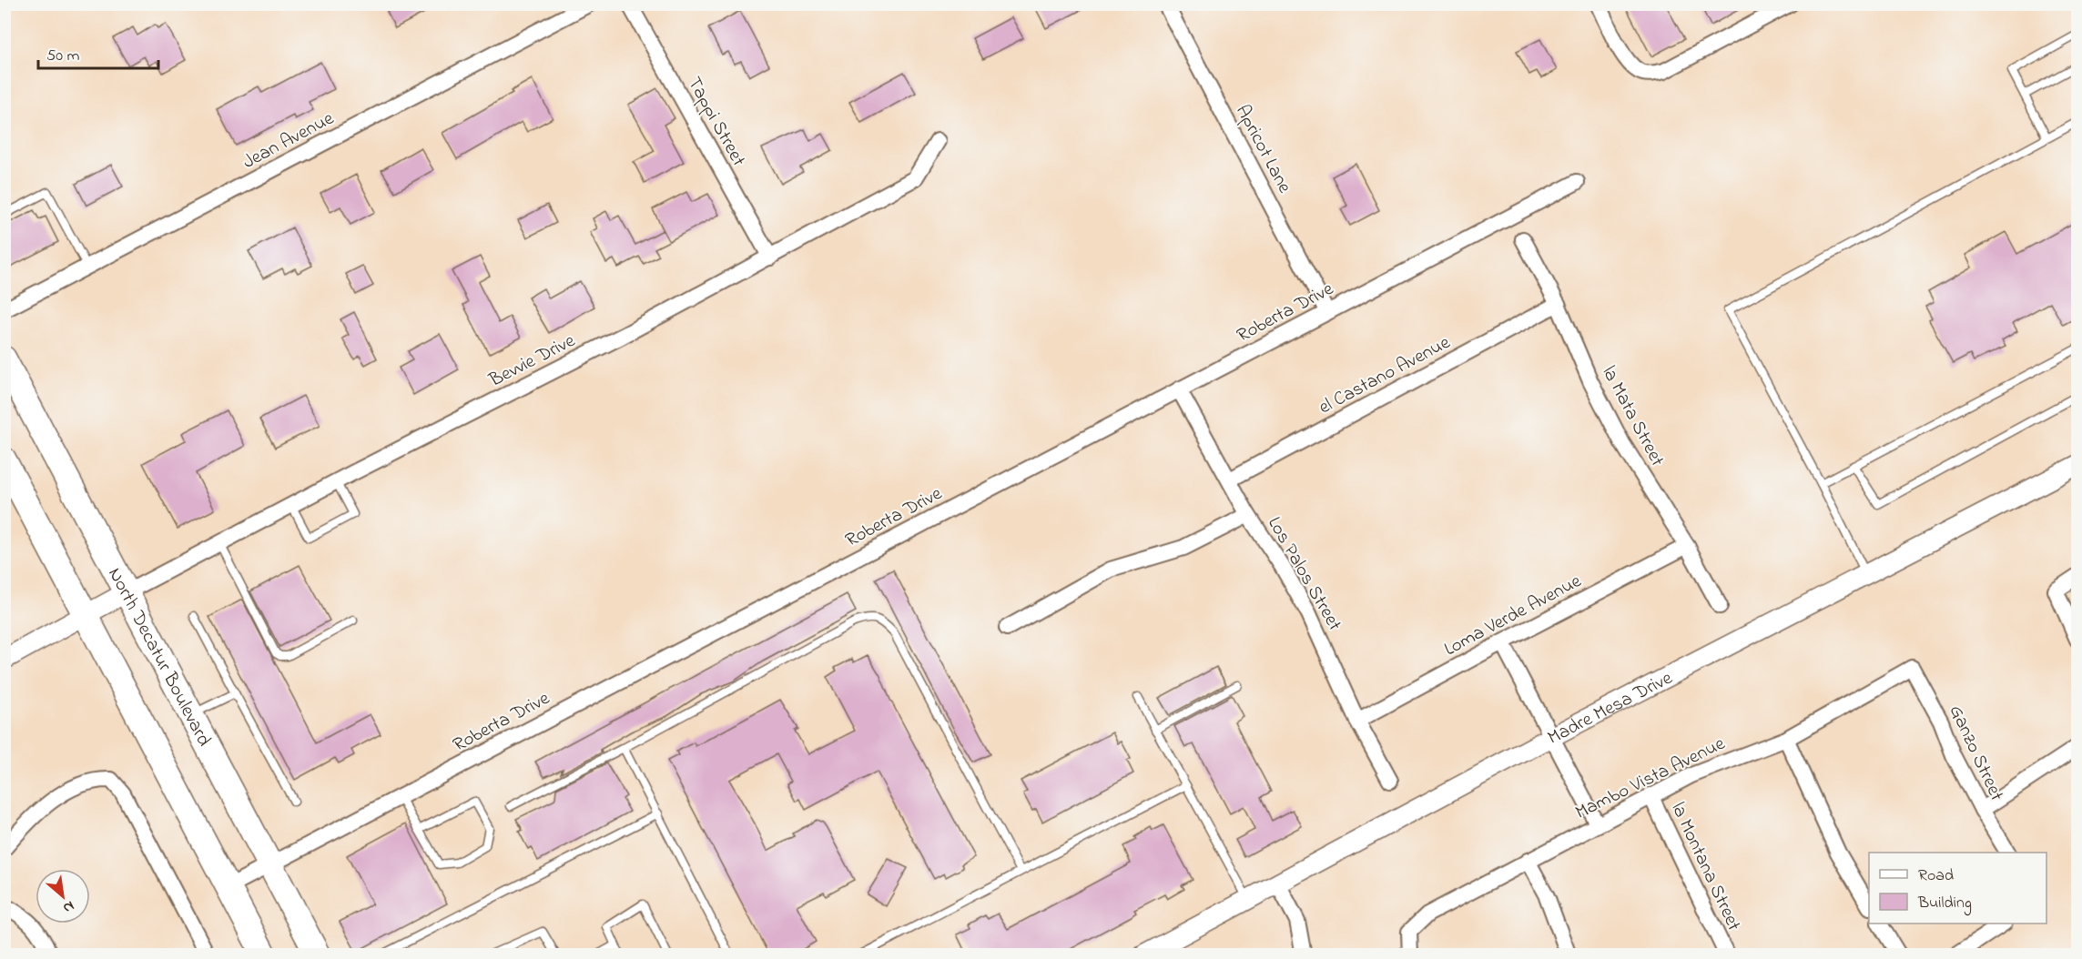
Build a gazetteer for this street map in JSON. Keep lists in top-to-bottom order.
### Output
{
  "streets": {
    "main road": ["North Decatur Boulevard"],
    "street": [
      "Tappi Street",
      "Jean Avenue",
      "Apricot Lane",
      "Roberta Drive",
      "Bevvie Drive",
      "el Castano Avenue",
      "la Mata Street",
      "Los Palos Street",
      "Loma Verde Avenue",
      "Madre Mesa Drive",
      "Ganzo Street",
      "Mambo Vista Avenue",
      "la Montana Street"
    ]
  },
  "crossings": [
    ["Tappi Street", "Bevvie Drive"],
    ["Apricot Lane", "Roberta Drive"],
    ["Roberta Drive", "Los Palos Street"],
    ["Roberta Drive", "North Decatur Boulevard"],
    ["Bevvie Drive", "North Decatur Boulevard"],
    ["el Castano Avenue", "la Mata Street"],
    ["el Castano Avenue", "Los Palos Street"],
    ["la Mata Street", "Loma Verde Avenue"],
    ["Los Palos Street", "Loma Verde Avenue"],
    ["Ganzo Street", "Mambo Vista Avenue"],
    ["Mambo Vista Avenue", "la Montana Street"]
  ],
  "legend": ["Road", "Building"],
  "scale_bar": "50 m",
  "north": "bottom right"
}
